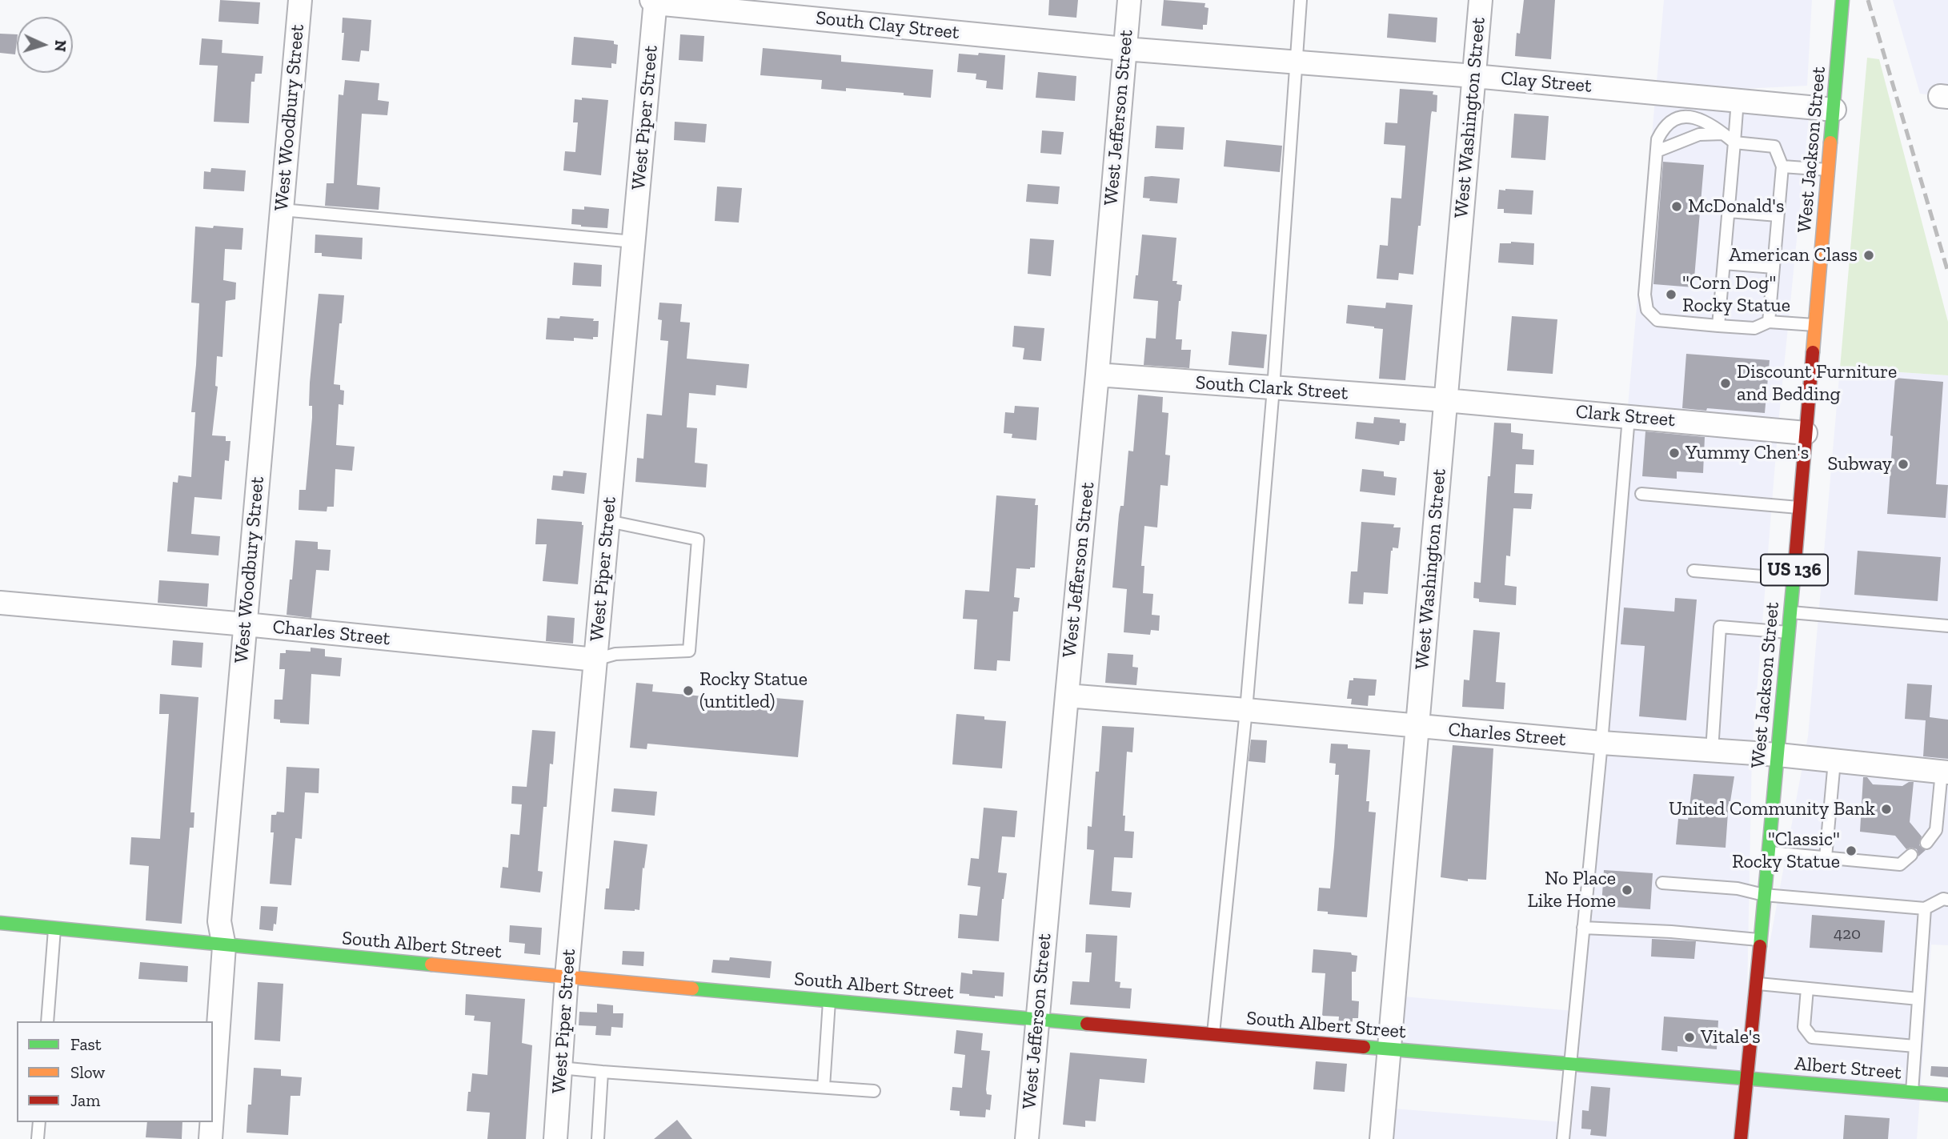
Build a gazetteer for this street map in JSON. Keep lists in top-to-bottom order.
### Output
{
  "streets": {
    "street": [
      "South Clay Street",
      "Clay Street",
      "West Woodbury Street",
      "West Piper Street",
      "West Jefferson Street",
      "West Washington Street",
      "West Jackson Street",
      "South Clark Street",
      "Clark Street",
      "US 136",
      "Charles Street",
      "South Albert Street",
      "Albert Street"
    ]
  },
  "crossings": [
    ["South Clay Street", "Clay Street"],
    ["South Clay Street", "West Piper Street"],
    ["South Clay Street", "West Jefferson Street"],
    ["Clay Street", "West Jefferson Street"],
    ["Clay Street", "West Washington Street"],
    ["Clay Street", "West Jackson Street"],
    ["West Woodbury Street", "Charles Street"],
    ["West Woodbury Street", "South Albert Street"],
    ["West Piper Street", "Charles Street"],
    ["West Piper Street", "South Albert Street"],
    ["West Jefferson Street", "South Clark Street"],
    ["West Jefferson Street", "Charles Street"],
    ["West Jefferson Street", "South Albert Street"],
    ["West Washington Street", "South Clark Street"],
    ["West Washington Street", "Clark Street"],
    ["West Washington Street", "Charles Street"],
    ["West Washington Street", "South Albert Street"],
    ["West Jackson Street", "Clark Street"],
    ["West Jackson Street", "Charles Street"],
    ["West Jackson Street", "South Albert Street"],
    ["West Jackson Street", "Albert Street"],
    ["South Clark Street", "Clark Street"],
    ["South Albert Street", "Albert Street"]
  ],
  "places": [
    "McDonald's",
    "American Class",
    "\"Corn Dog\" Rocky Statue",
    "Discount Furniture and Bedding",
    "Yummy Chen's",
    "Subway",
    "Rocky Statue (untitled)",
    "United Community Bank",
    "\"Classic\" Rocky Statue",
    "No Place Like Home",
    "Vitale's"
  ],
  "house_numbers": ["420"],
  "legend": ["Fast", "Slow", "Jam"],
  "north": "right"
}
